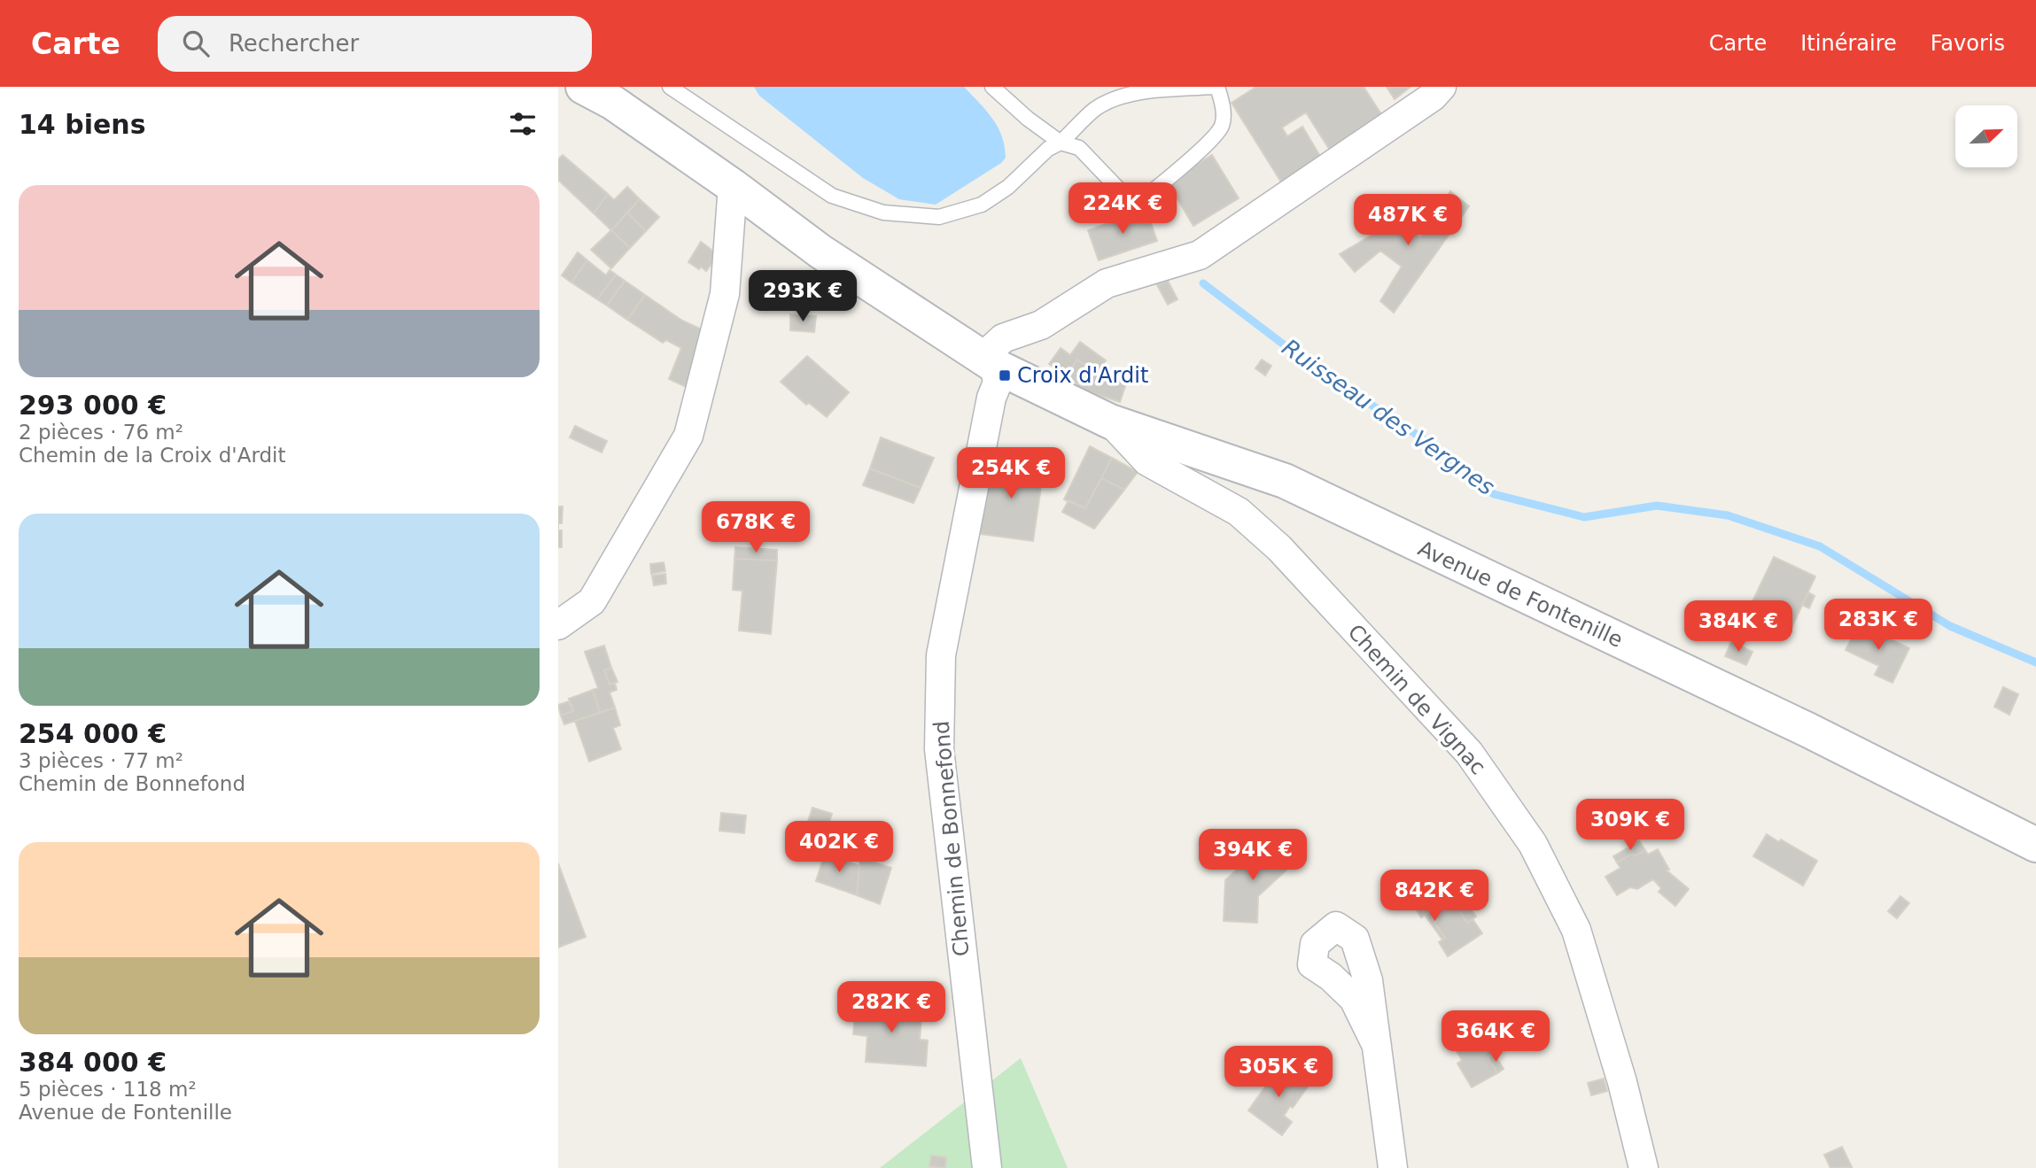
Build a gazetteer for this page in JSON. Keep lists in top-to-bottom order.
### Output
{
  "streets": {
    "street": ["Avenue de Fontenille", "Chemin de Vignac", "Chemin de Bonnefond"]
  },
  "crossings": [
    ["Avenue de Fontenille", "Chemin de Vignac"],
    ["Avenue de Fontenille", "Chemin de Bonnefond"]
  ],
  "water": ["Ruisseau des Vergnes"],
  "places": {
    "transit": ["Croix d'Ardit"]
  },
  "north": "top right",
  "page": {
    "header": "Carte",
    "search": "Rechercher",
    "nav": ["Carte", "Itinéraire", "Favoris"],
    "heading": "14 biens",
    "list": [
      {
        "name": "293 000 €",
        "note": "2 pièces · 76 m² · Chemin de la Croix d'Ardit"
      },
      {
        "name": "254 000 €",
        "note": "3 pièces · 77 m² · Chemin de Bonnefond"
      },
      {
        "name": "384 000 €",
        "note": "5 pièces · 118 m² · Avenue de Fontenille"
      }
    ],
    "price": [
      "224K €",
      "487K €",
      "293K €",
      "254K €",
      "678K €",
      "283K €",
      "384K €",
      "309K €",
      "402K €",
      "394K €",
      "842K €",
      "282K €",
      "364K €",
      "305K €"
    ]
  }
}
